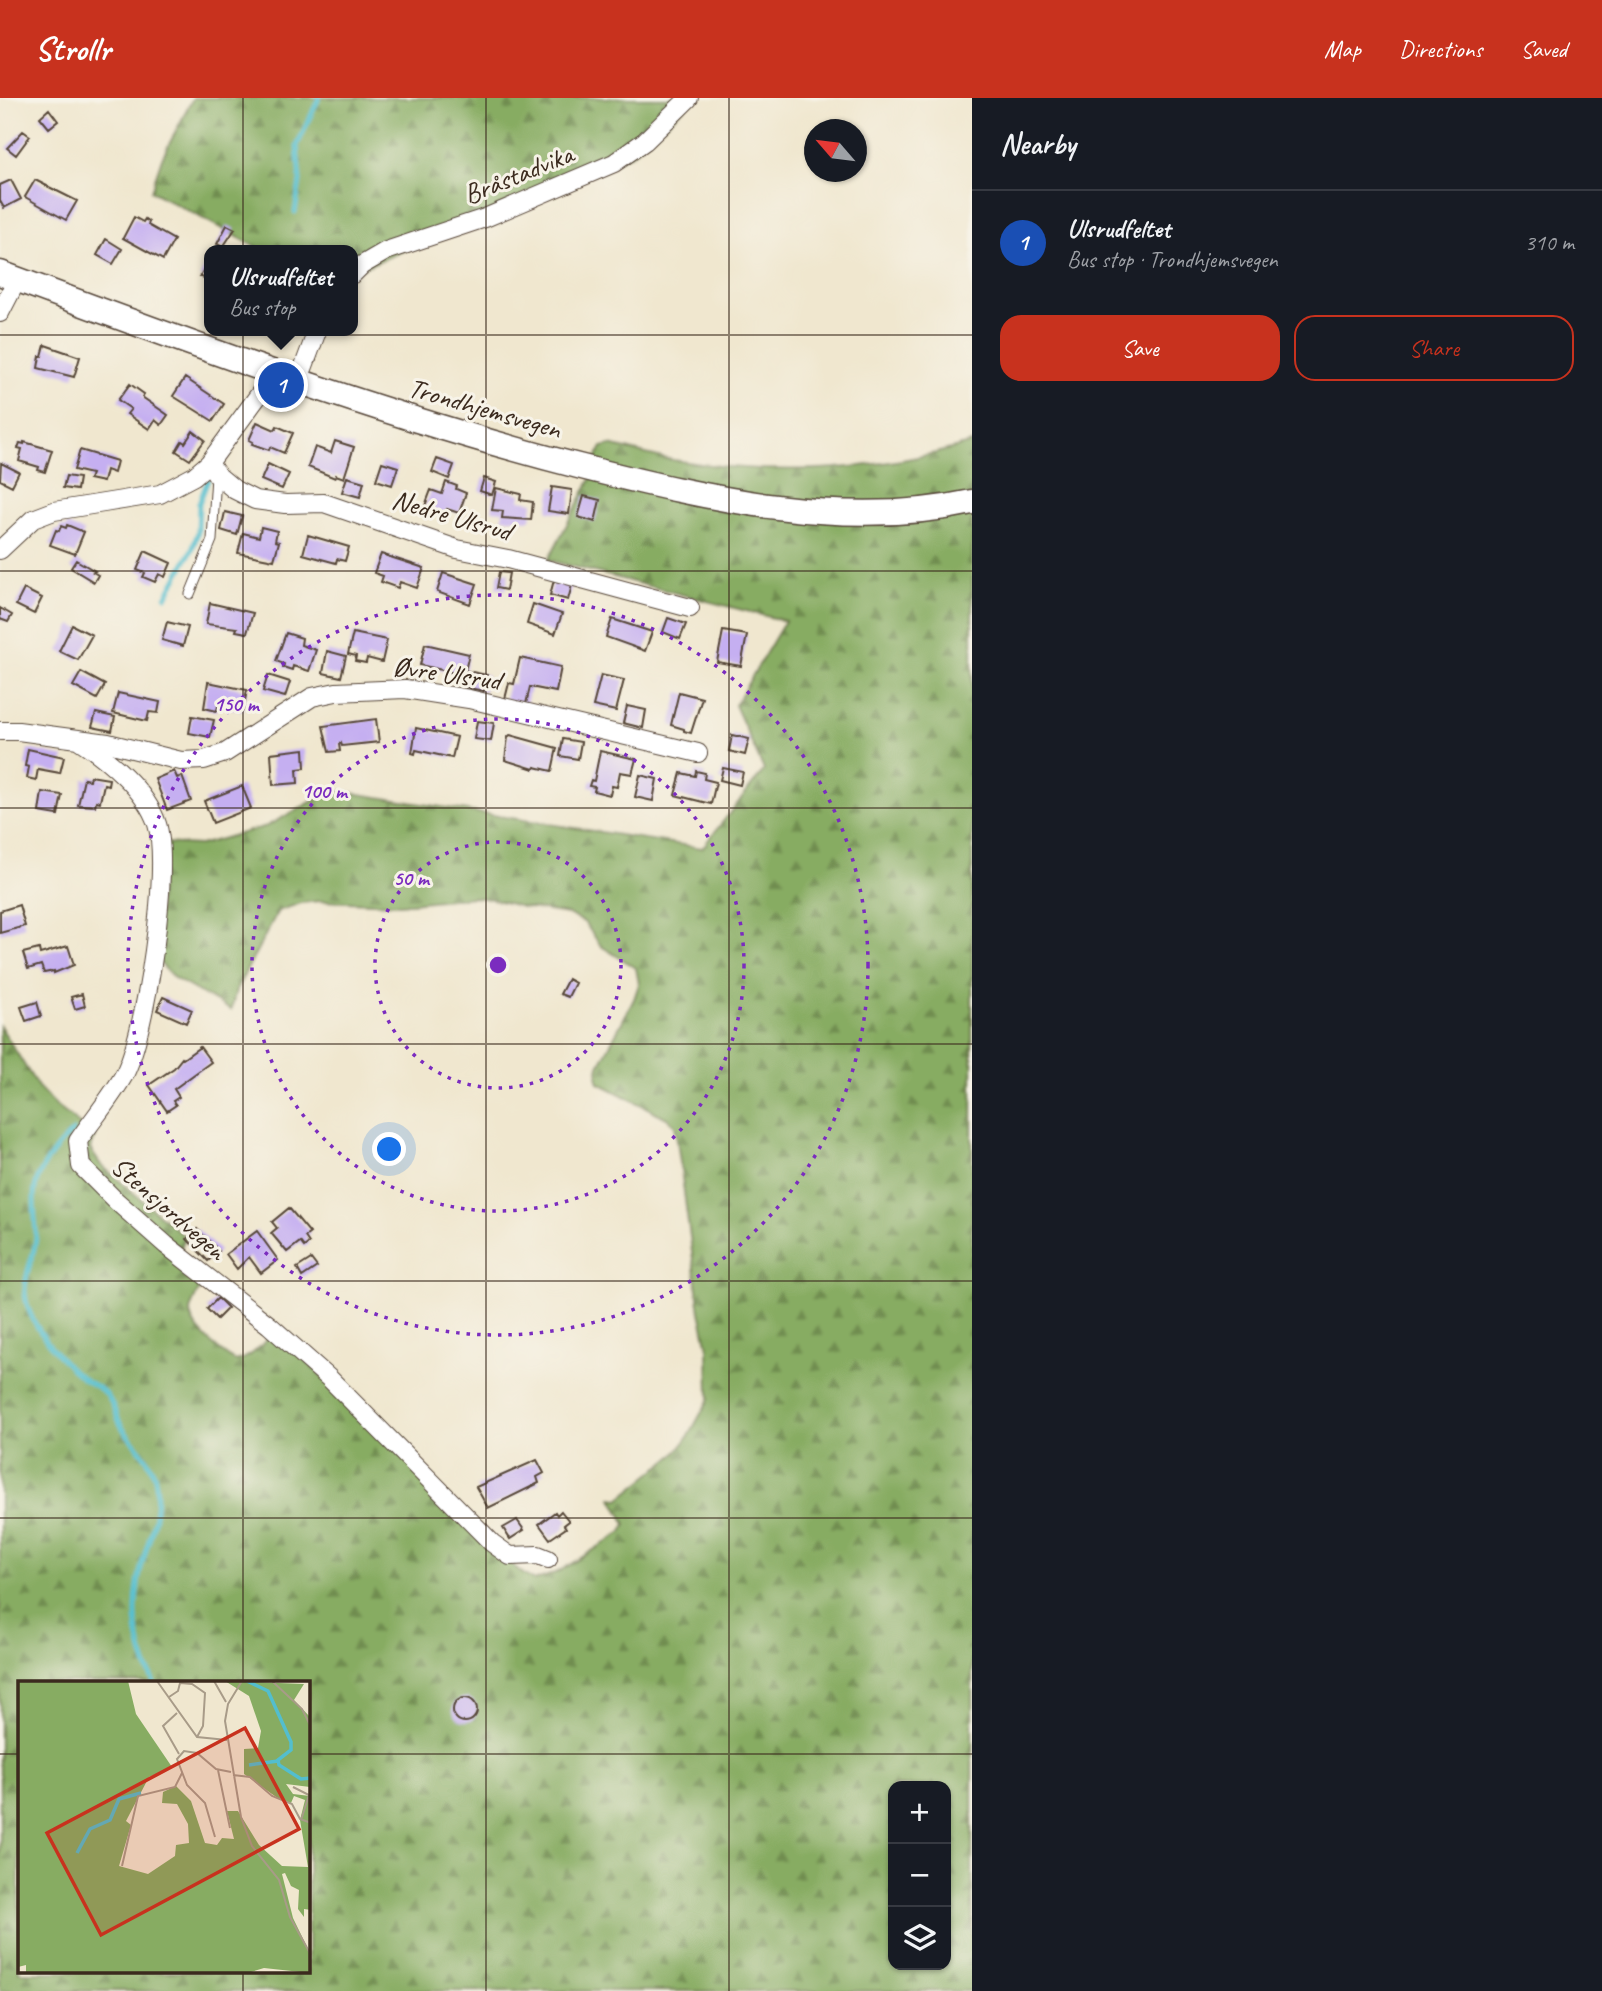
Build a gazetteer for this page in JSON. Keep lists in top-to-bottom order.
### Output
{
  "streets": {
    "main road": ["Trondhjemsvegen"],
    "street": [
      "Bråstadvika",
      "Nedre Ulsrud",
      "Øvre Ulsrud",
      "Stensjordvegen"
    ]
  },
  "crossings": [
    ["Øvre Ulsrud", "Stensjordvegen"]
  ],
  "north": "top left",
  "page": {
    "header": "Strollr",
    "nav": ["Map", "Directions", "Saved"],
    "heading": "Nearby",
    "list": [
      {
        "mark": "1",
        "name": "Ulsrudfeltet",
        "note": "Bus stop · Trondhjemsvegen",
        "value": "310 m"
      }
    ],
    "popup": ["Ulsrudfeltet", "Bus stop"],
    "buttons": ["Save", "Share"],
    "pins": "1",
    "map_buttons": ["+", "−"]
  },
  "rings": ["150 m", "100 m", "50 m"]
}
